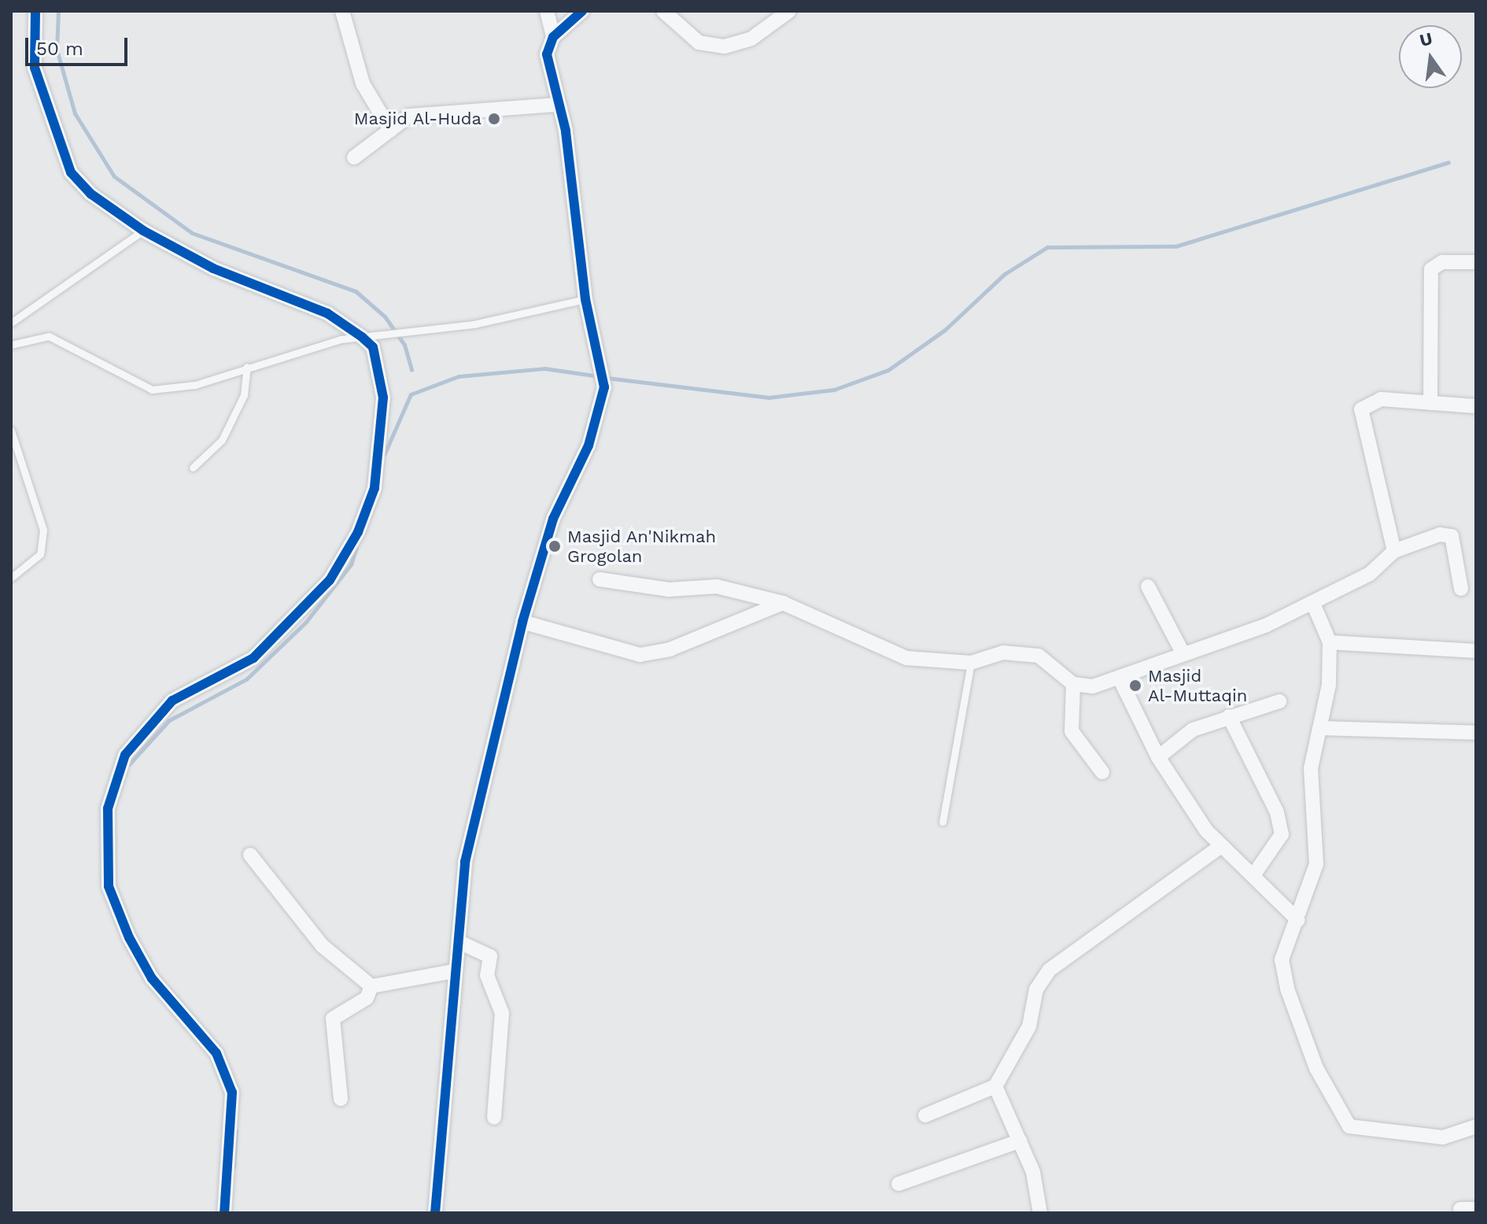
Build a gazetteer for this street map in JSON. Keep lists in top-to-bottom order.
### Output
{
  "places": ["Masjid Al-Huda", "Masjid An'Nikmah Grogolan", "Masjid Al-Muttaqin"],
  "scale_bar": "50 m",
  "north": "top"
}
